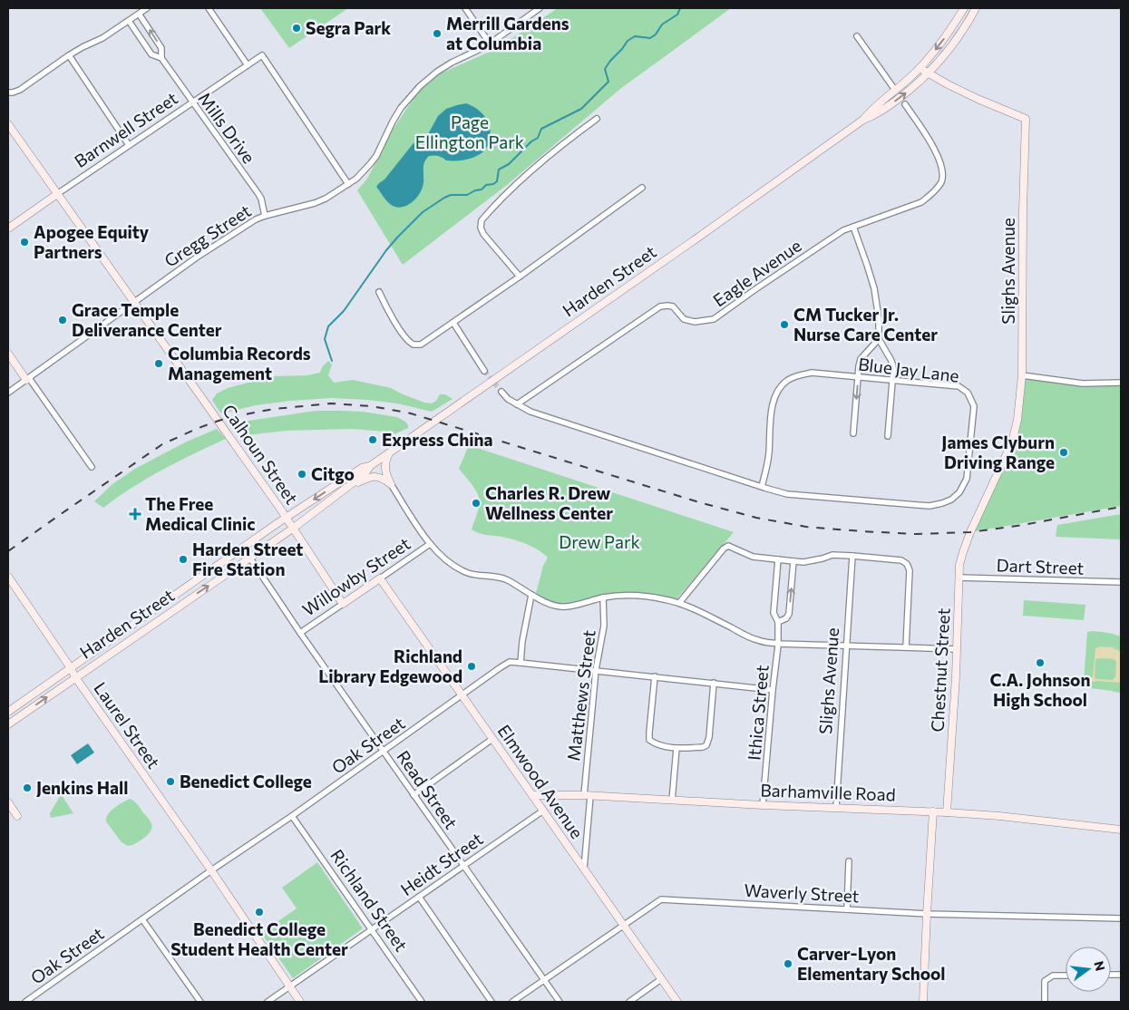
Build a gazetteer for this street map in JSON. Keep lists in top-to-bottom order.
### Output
{
  "streets": {
    "street": [
      "Mills Drive",
      "Barnwell Street",
      "Gregg Street",
      "Slighs Avenue",
      "Eagle Avenue",
      "Harden Street",
      "Blue Jay Lane",
      "Calhoun Street",
      "Dart Street",
      "Willowby Street",
      "Chestnut Street",
      "Matthews Street",
      "Ithica Street",
      "Laurel Street",
      "Oak Street",
      "Elmwood Avenue",
      "Read Street",
      "Barhamville Road",
      "Heidt Street",
      "Waverly Street",
      "Richland Street"
    ]
  },
  "crossings": [
    ["Mills Drive", "Barnwell Street"],
    ["Mills Drive", "Gregg Street"],
    ["Barnwell Street", "Gregg Street"],
    ["Barnwell Street", "Calhoun Street"],
    ["Gregg Street", "Calhoun Street"],
    ["Slighs Avenue", "Harden Street"],
    ["Slighs Avenue", "Chestnut Street"],
    ["Slighs Avenue", "Barhamville Road"],
    ["Eagle Avenue", "Blue Jay Lane"],
    ["Harden Street", "Calhoun Street"],
    ["Harden Street", "Laurel Street"],
    ["Harden Street", "Read Street"],
    ["Calhoun Street", "Willowby Street"],
    ["Dart Street", "Chestnut Street"],
    ["Willowby Street", "Elmwood Avenue"],
    ["Willowby Street", "Read Street"],
    ["Chestnut Street", "Barhamville Road"],
    ["Matthews Street", "Oak Street"],
    ["Matthews Street", "Elmwood Avenue"],
    ["Matthews Street", "Barhamville Road"],
    ["Ithica Street", "Oak Street"],
    ["Ithica Street", "Barhamville Road"],
    ["Laurel Street", "Oak Street"],
    ["Laurel Street", "Heidt Street"],
    ["Oak Street", "Elmwood Avenue"],
    ["Oak Street", "Read Street"],
    ["Oak Street", "Richland Street"],
    ["Elmwood Avenue", "Barhamville Road"],
    ["Elmwood Avenue", "Heidt Street"],
    ["Elmwood Avenue", "Waverly Street"],
    ["Read Street", "Heidt Street"],
    ["Read Street", "Waverly Street"],
    ["Heidt Street", "Richland Street"]
  ],
  "parks": ["Page Ellington Park", "Drew Park"],
  "places": {
    "other": [
      "Segra Park",
      "Merrill Gardens at Columbia",
      "Apogee Equity Partners",
      "Grace Temple Deliverance Center",
      "CM Tucker Jr. Nurse Care Center",
      "Columbia Records Management",
      "Express China",
      "James Clyburn Driving Range",
      "Citgo",
      "Charles R. Drew Wellness Center",
      "Harden Street Fire Station",
      "C.A. Johnson High School",
      "Richland Library Edgewood",
      "Benedict College",
      "Jenkins Hall",
      "Benedict College Student Health Center",
      "Carver-Lyon Elementary School"
    ],
    "health": ["The Free Medical Clinic"]
  },
  "north": "right"
}
